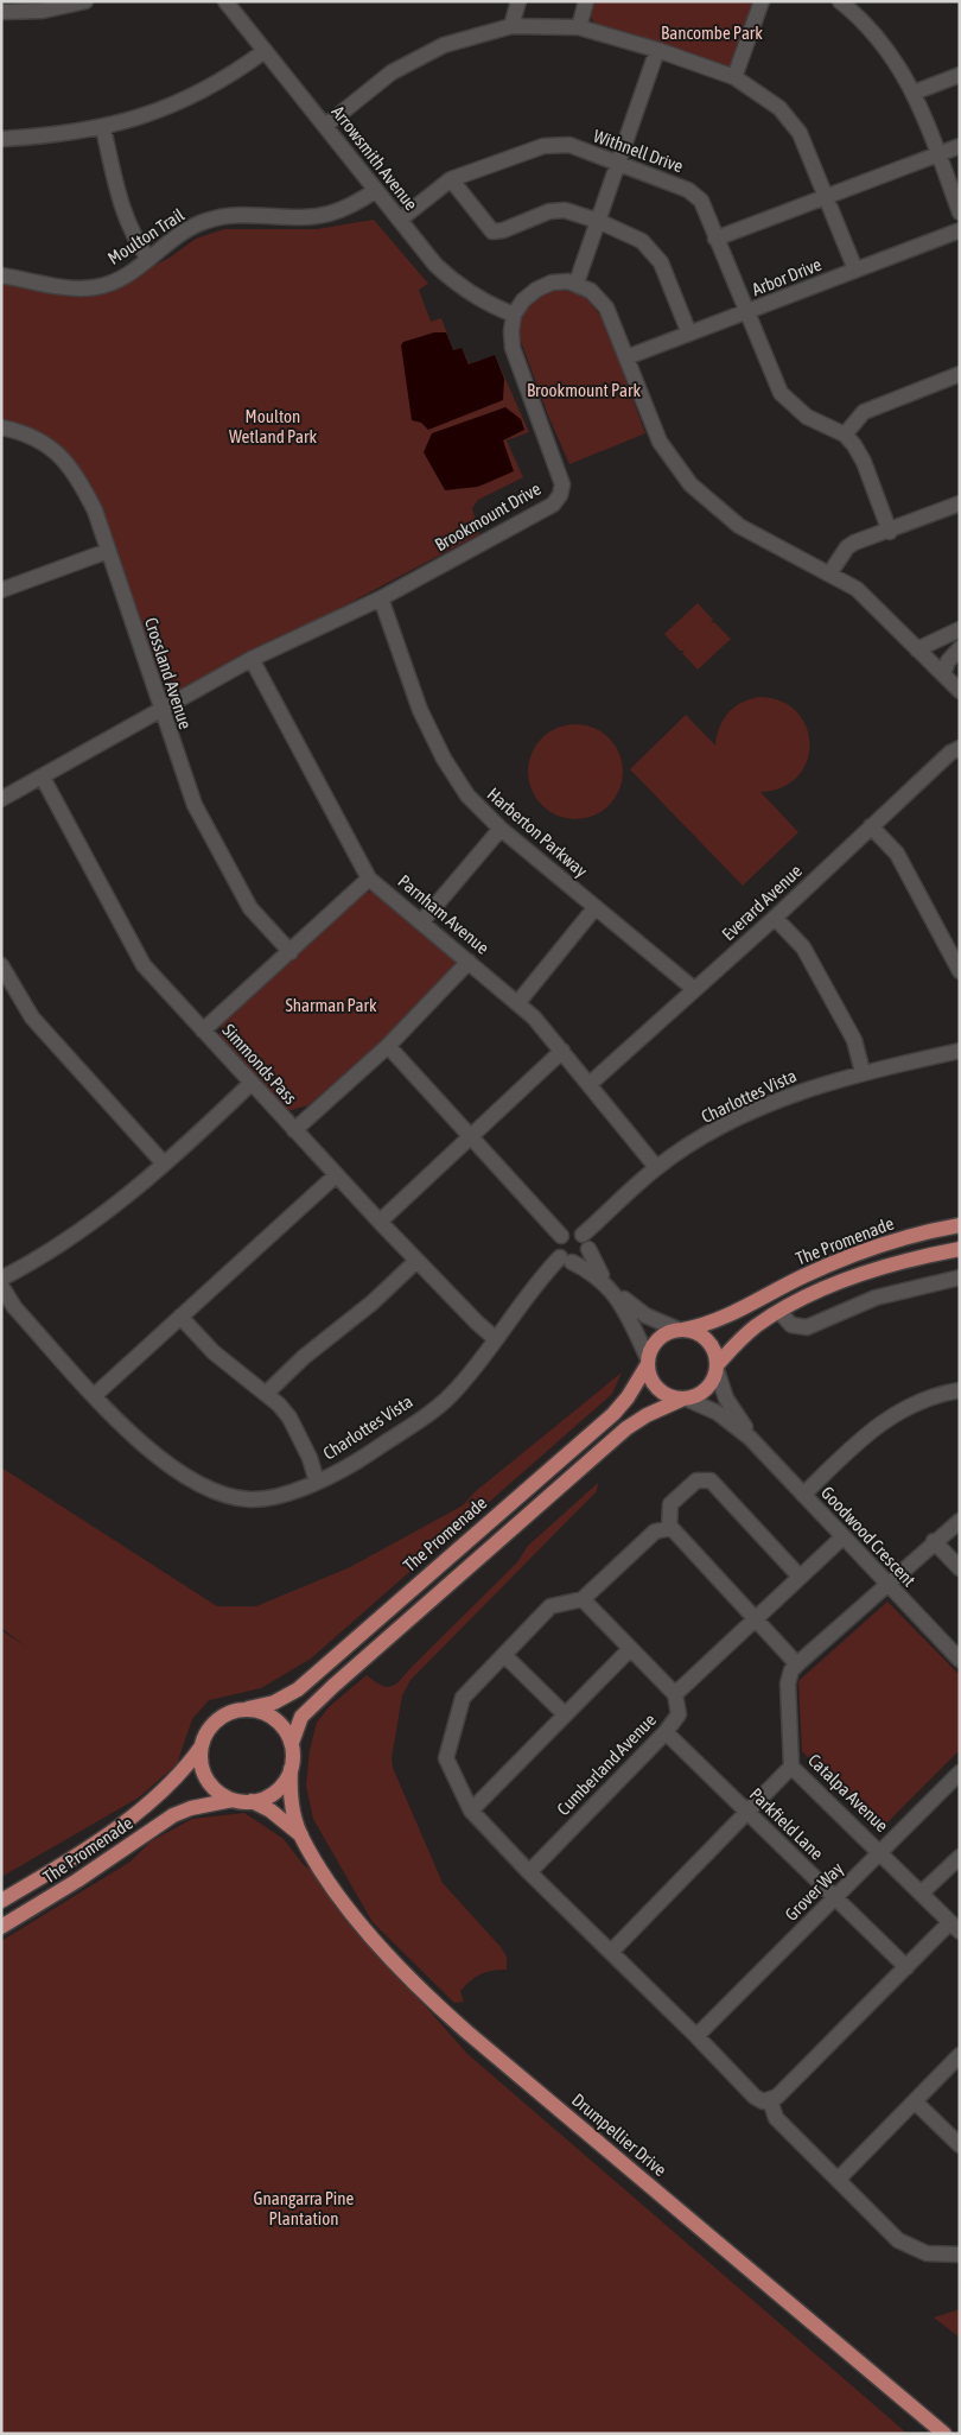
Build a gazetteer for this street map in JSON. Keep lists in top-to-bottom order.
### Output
{
  "streets": {
    "main road": ["The Promenade", "Drumpellier Drive"],
    "street": [
      "Withnell Drive",
      "Arrowsmith Avenue",
      "Moulton Trail",
      "Arbor Drive",
      "Brookmount Drive",
      "Crossland Avenue",
      "Harberton Parkway",
      "Everard Avenue",
      "Parnham Avenue",
      "Simmonds Pass",
      "Charlottes Vista",
      "Goodwood Crescent",
      "Cumberland Avenue",
      "Catalpa Avenue",
      "Parkfield Lane",
      "Grover Way"
    ]
  },
  "crossings": [
    ["Withnell Drive", "Arrowsmith Avenue"],
    ["Withnell Drive", "Arbor Drive"],
    ["Arrowsmith Avenue", "Moulton Trail"],
    ["Arrowsmith Avenue", "Brookmount Drive"],
    ["Brookmount Drive", "Crossland Avenue"],
    ["Brookmount Drive", "Harberton Parkway"],
    ["Brookmount Drive", "Parnham Avenue"],
    ["Brookmount Drive", "Simmonds Pass"],
    ["Harberton Parkway", "Everard Avenue"],
    ["Everard Avenue", "Parnham Avenue"],
    ["Parnham Avenue", "Charlottes Vista"],
    ["Simmonds Pass", "Charlottes Vista"],
    ["The Promenade", "Goodwood Crescent"],
    ["The Promenade", "Drumpellier Drive"],
    ["Goodwood Crescent", "Catalpa Avenue"],
    ["Cumberland Avenue", "Parkfield Lane"],
    ["Catalpa Avenue", "Grover Way"],
    ["Parkfield Lane", "Grover Way"]
  ],
  "parks": [
    "Bancombe Park",
    "Brookmount Park",
    "Moulton Wetland Park",
    "Sharman Park",
    "Gnangarra Pine Plantation"
  ]
}
